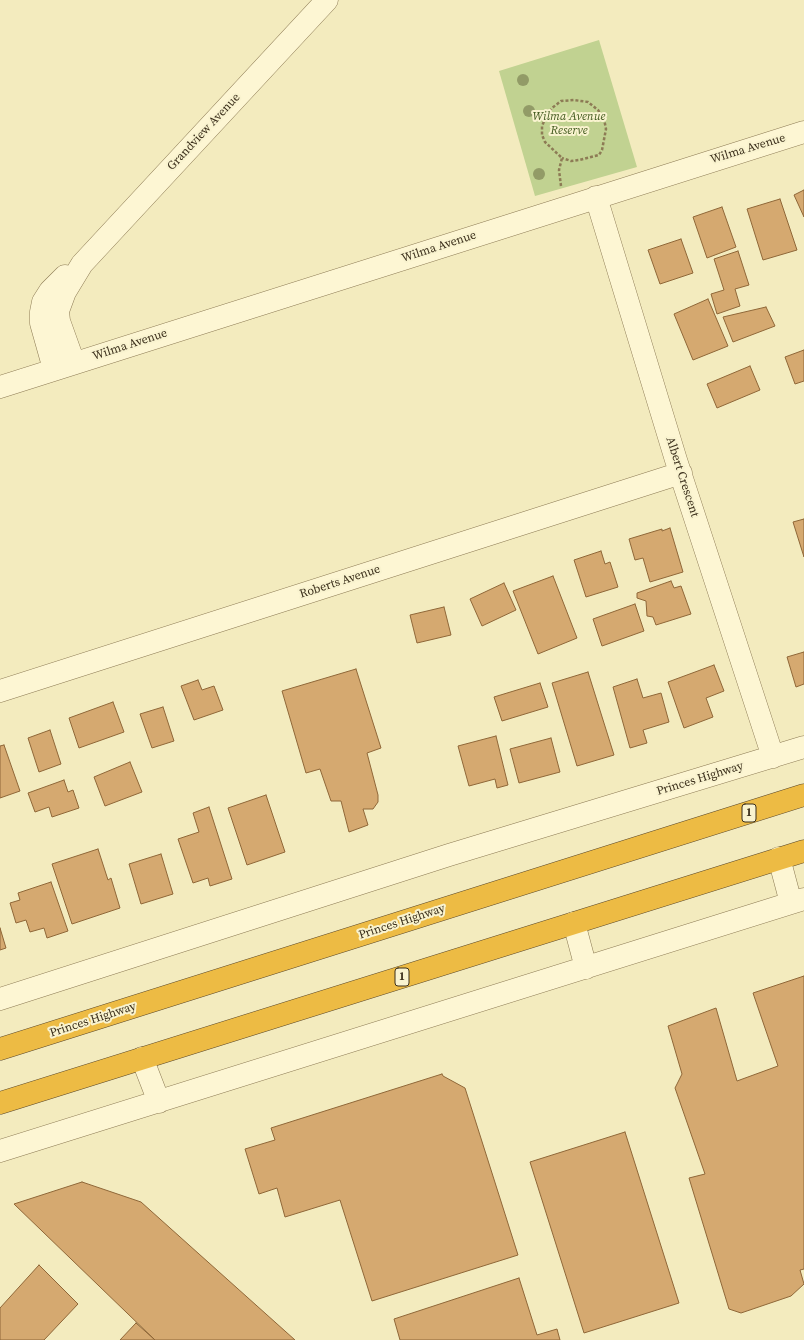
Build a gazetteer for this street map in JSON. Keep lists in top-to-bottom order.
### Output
{
  "streets": {
    "highway": ["Princes Highway", "1"],
    "street": [
      "Grandview Avenue",
      "Wilma Avenue",
      "Albert Crescent",
      "Roberts Avenue"
    ]
  },
  "crossings": [
    ["Grandview Avenue", "Wilma Avenue"],
    ["Wilma Avenue", "Albert Crescent"],
    ["Albert Crescent", "Roberts Avenue"],
    ["Albert Crescent", "Princes Highway"]
  ],
  "parks": ["Wilma Avenue Reserve"]
}
